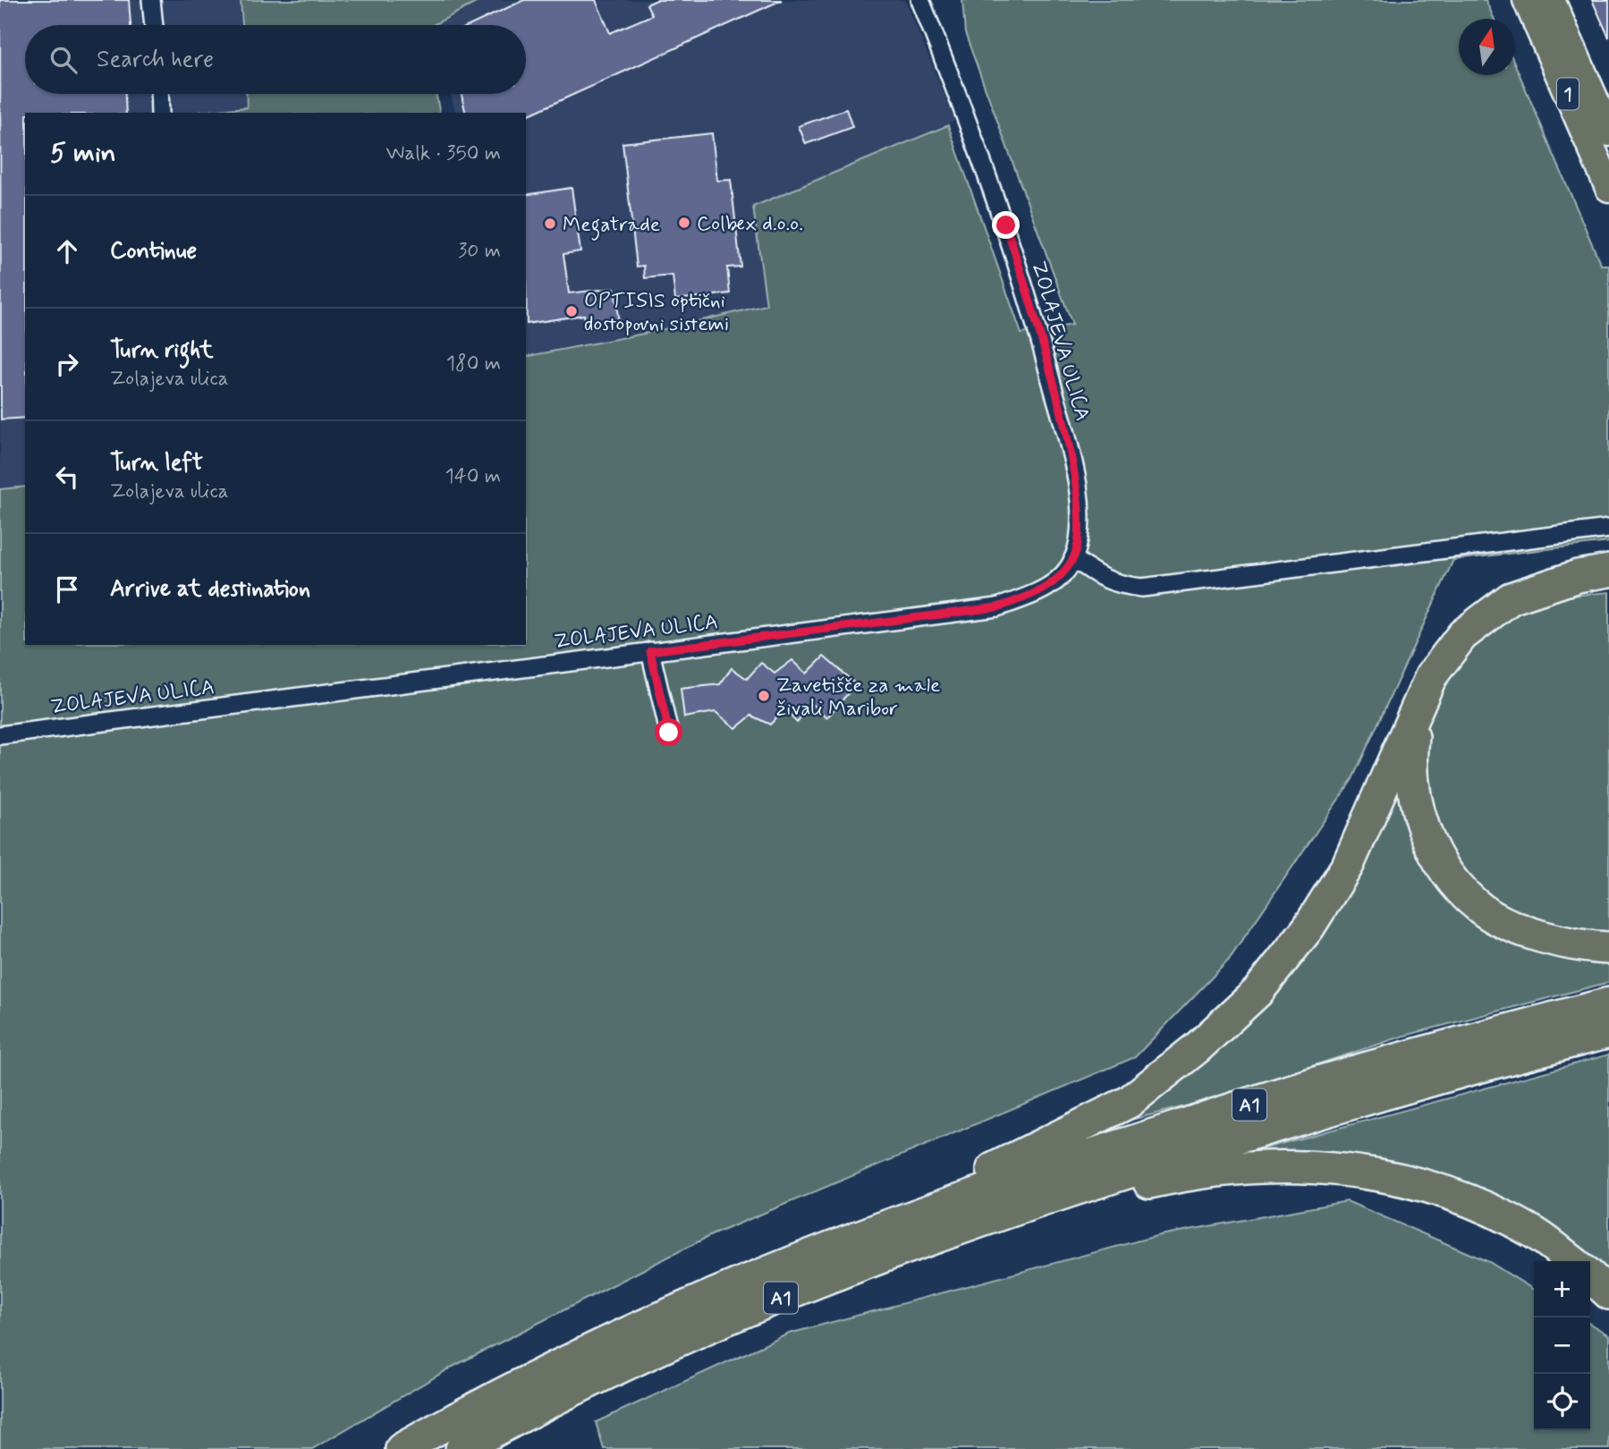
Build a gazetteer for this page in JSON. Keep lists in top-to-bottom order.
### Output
{
  "streets": {
    "highway": ["A1"],
    "main road": ["1"],
    "street": ["ZOLAJEVA ULICA"]
  },
  "places": [
    "Colbex d.o.o.",
    "Megatrade",
    "OPTISIS optični dostopovni sistemi",
    "Zavetišče za male živali Maribor"
  ],
  "north": "top",
  "page": {
    "search": "Search here",
    "heading": ["5 min", "Walk · 350 m"],
    "list": [
      ["Continue", "30 m"],
      ["Turn right", "Zolajeva ulica", "180 m"],
      ["Turn left", "Zolajeva ulica", "140 m"],
      "Arrive at destination"
    ],
    "map_buttons": ["+", "−"]
  }
}
